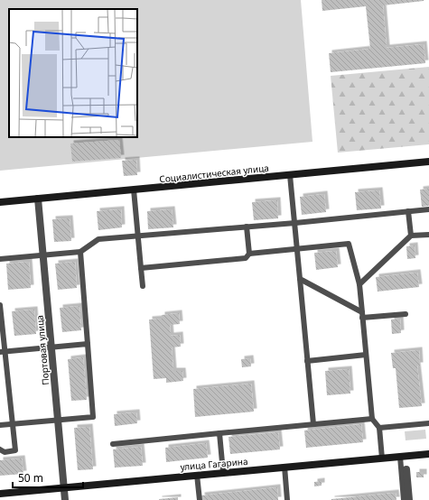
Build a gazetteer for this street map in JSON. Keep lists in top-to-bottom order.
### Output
{
  "streets": {
    "main road": ["Социалистическая улица", "улица Гагарина"],
    "street": ["Портовая улица"]
  },
  "crossings": [
    ["Социалистическая улица", "Портовая улица"],
    ["Портовая улица", "улица Гагарина"]
  ],
  "scale_bar": "50 m"
}
